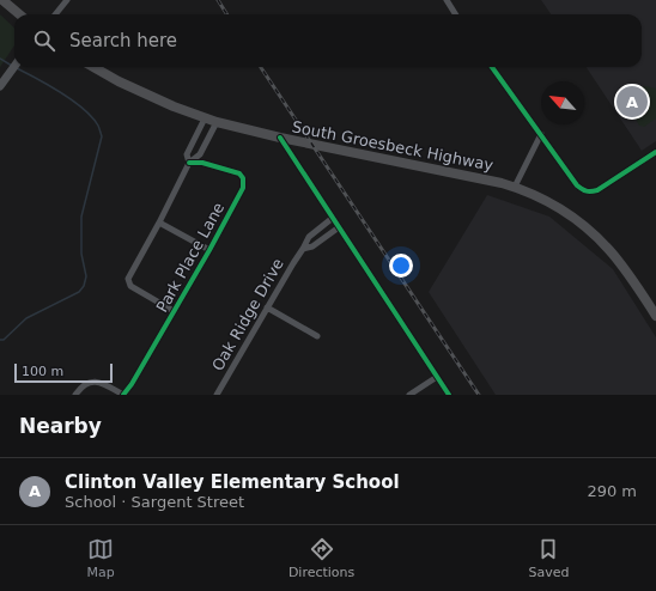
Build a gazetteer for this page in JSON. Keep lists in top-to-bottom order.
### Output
{
  "streets": {
    "main road": ["South Groesbeck Highway"],
    "street": ["Park Place Lane", "Oak Ridge Drive"]
  },
  "scale_bar": "100 m",
  "north": "top left",
  "page": {
    "search": "Search here",
    "pins": "A",
    "scale": "100 m",
    "heading": "Nearby",
    "list": [
      {
        "mark": "A",
        "name": "Clinton Valley Elementary School",
        "note": "School · Sargent Street",
        "value": "290 m"
      }
    ],
    "nav": ["Map", "Directions", "Saved"]
  }
}
